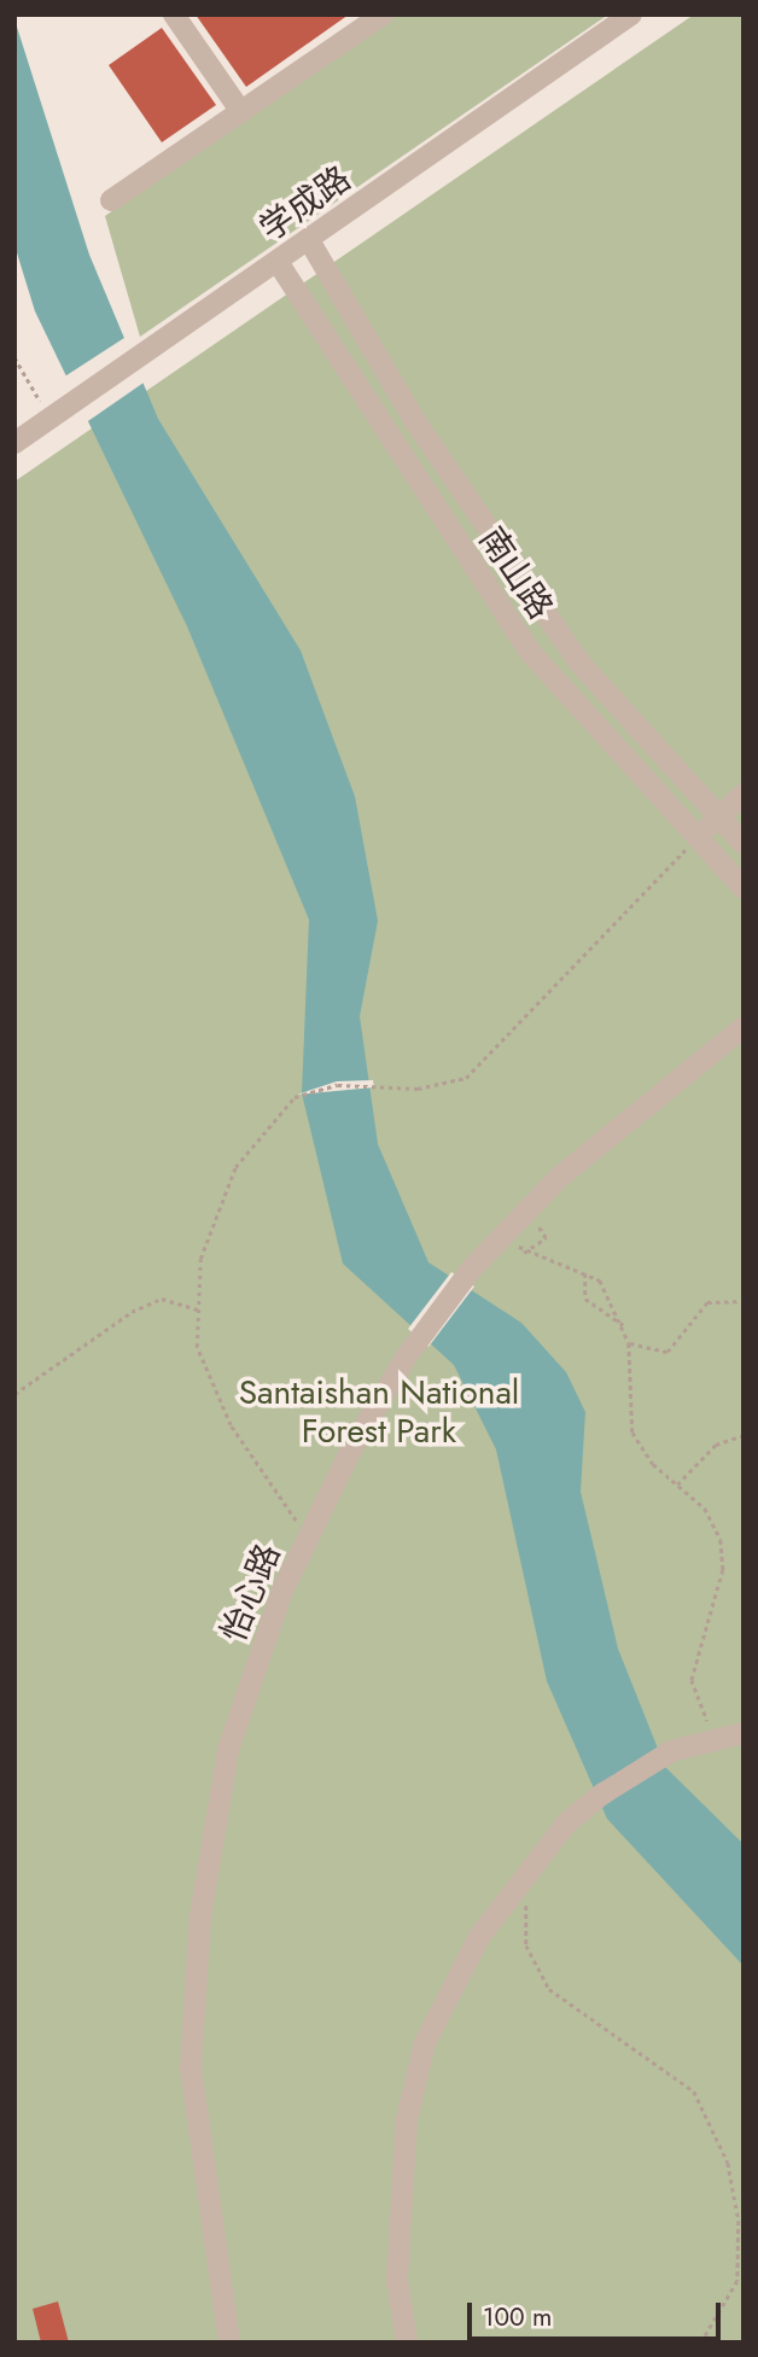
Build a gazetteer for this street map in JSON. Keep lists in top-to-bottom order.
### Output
{
  "streets": {
    "street": ["学成路", "南山路", "怡心路"]
  },
  "crossings": [
    ["学成路", "南山路"]
  ],
  "parks": ["Santaishan National Forest Park"],
  "scale_bar": "100 m"
}
